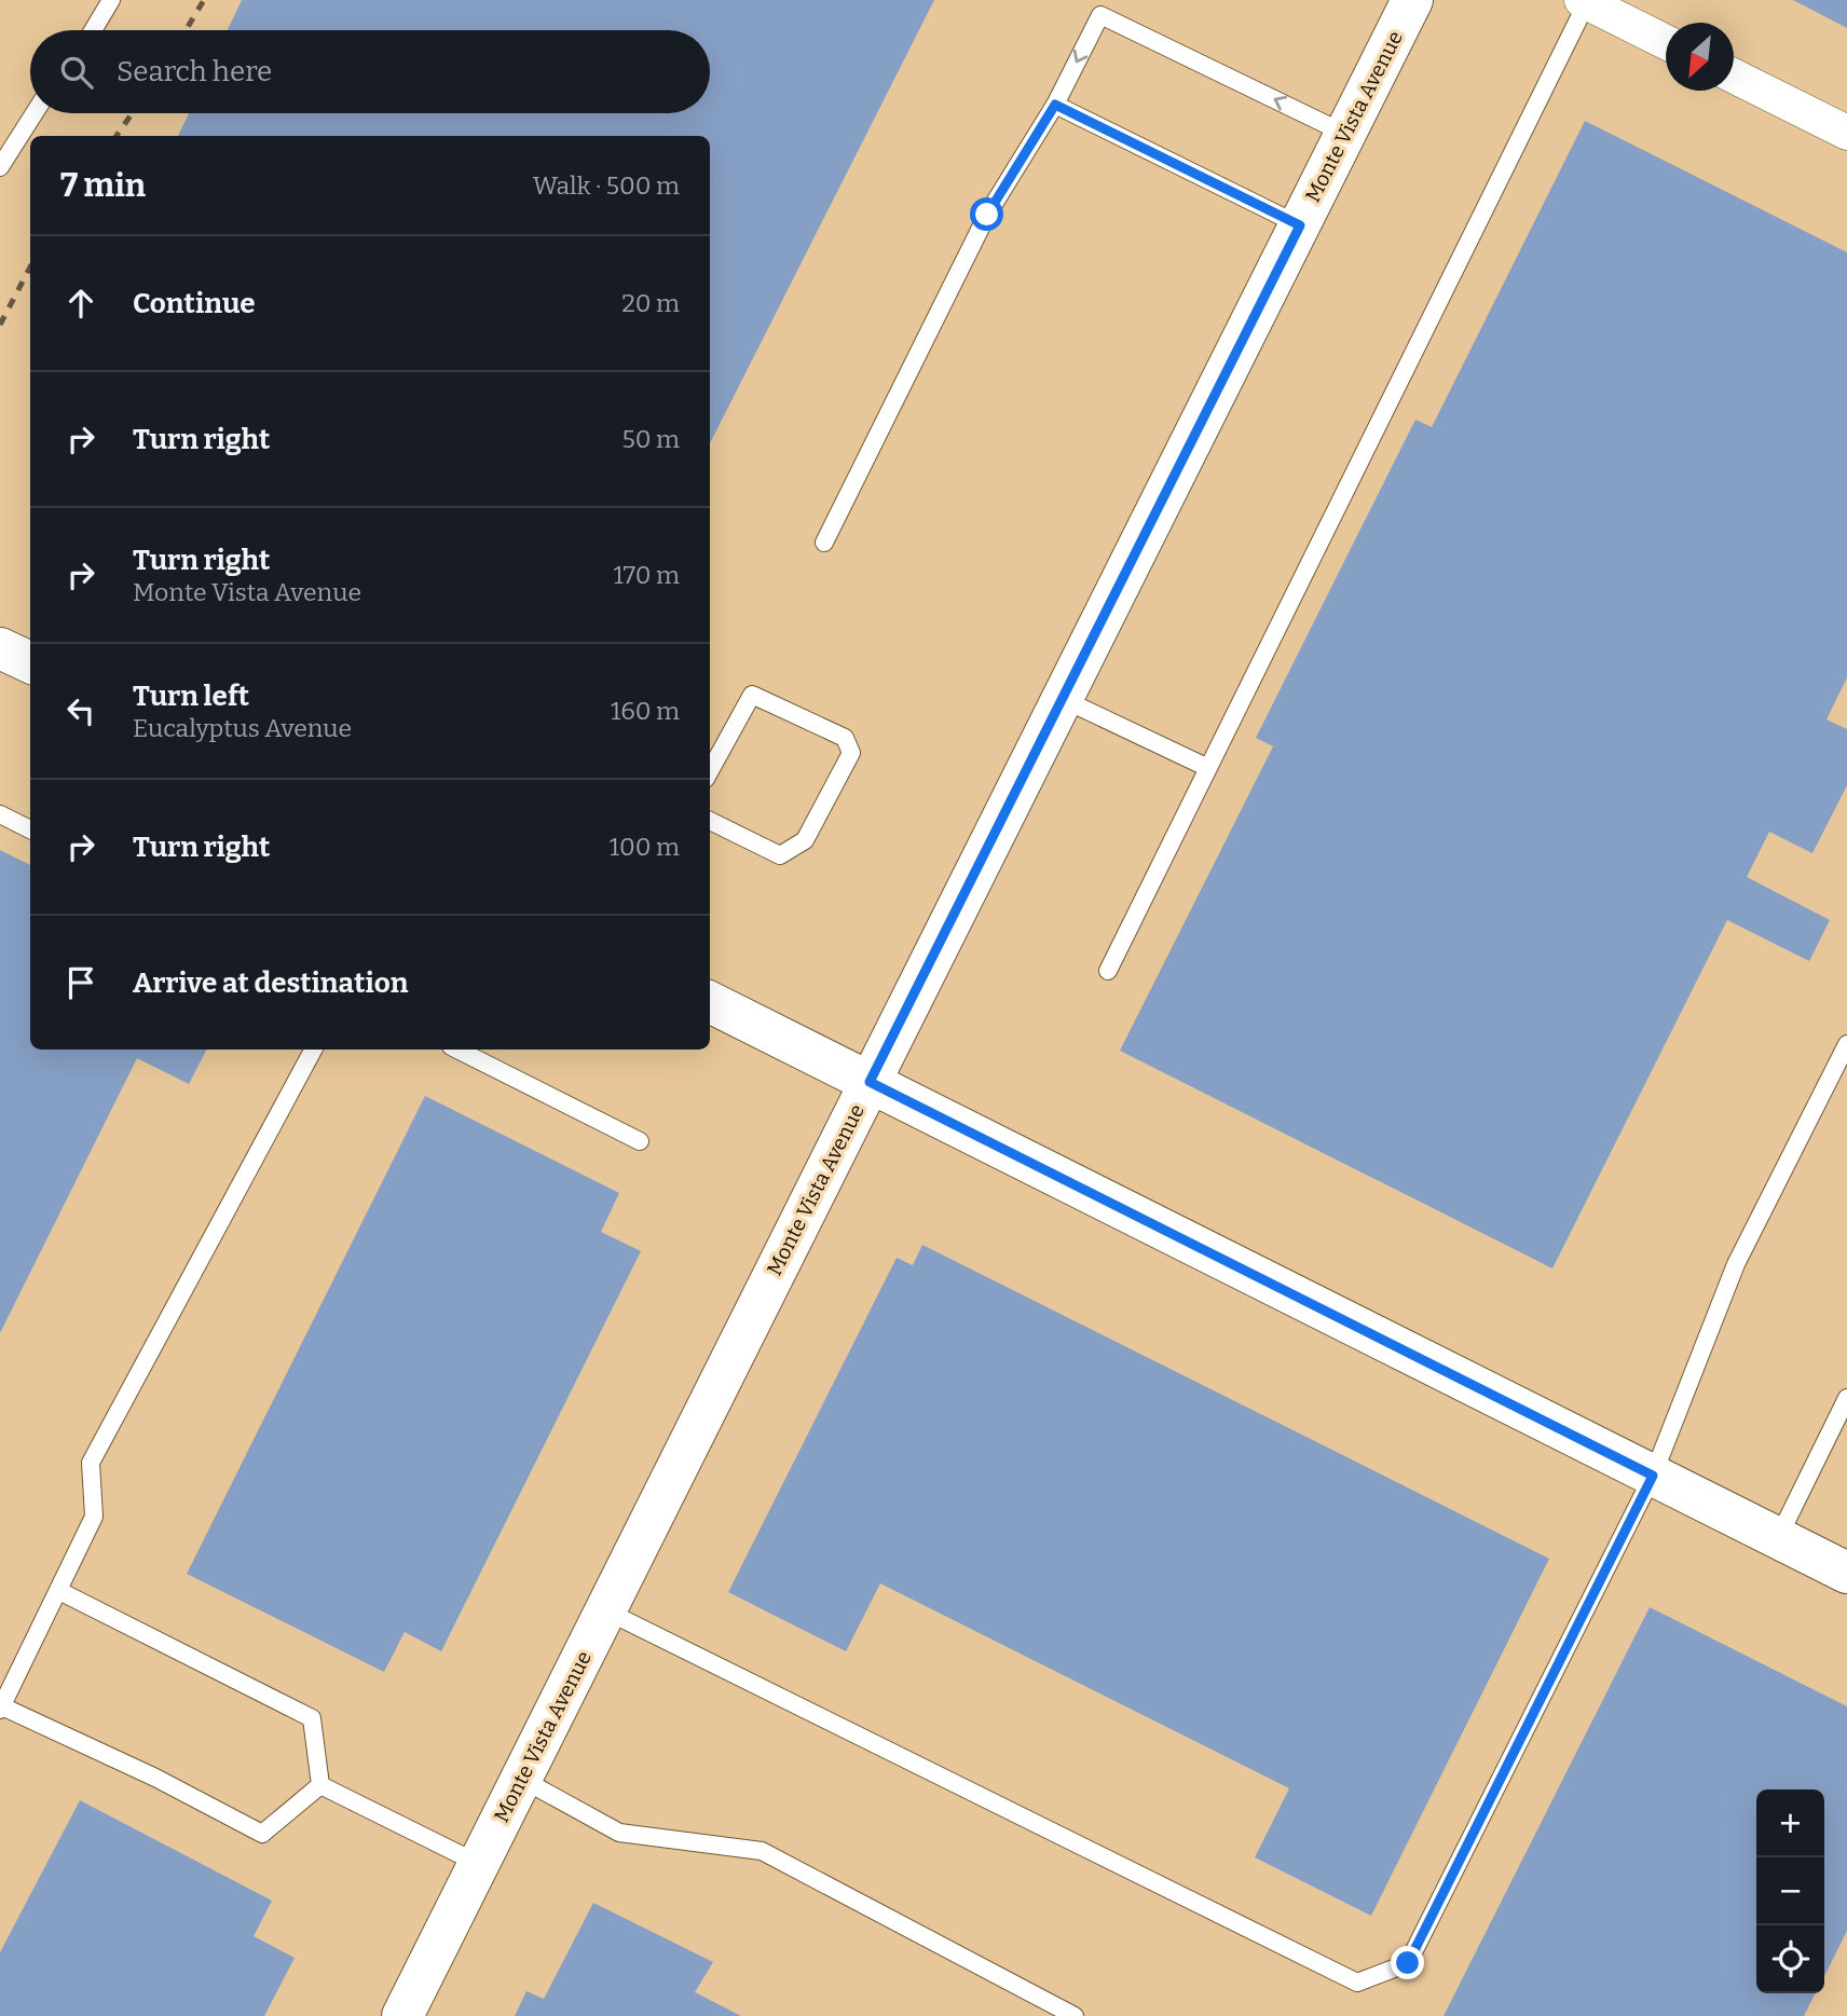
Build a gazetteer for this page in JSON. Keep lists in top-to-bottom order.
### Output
{
  "streets": {
    "street": ["Monte Vista Avenue"]
  },
  "north": "bottom left",
  "page": {
    "search": "Search here",
    "heading": ["7 min", "Walk · 500 m"],
    "list": [
      ["Continue", "20 m"],
      ["Turn right", "50 m"],
      ["Turn right", "Monte Vista Avenue", "170 m"],
      ["Turn left", "Eucalyptus Avenue", "160 m"],
      ["Turn right", "100 m"],
      "Arrive at destination"
    ],
    "map_buttons": ["+", "−"]
  }
}
